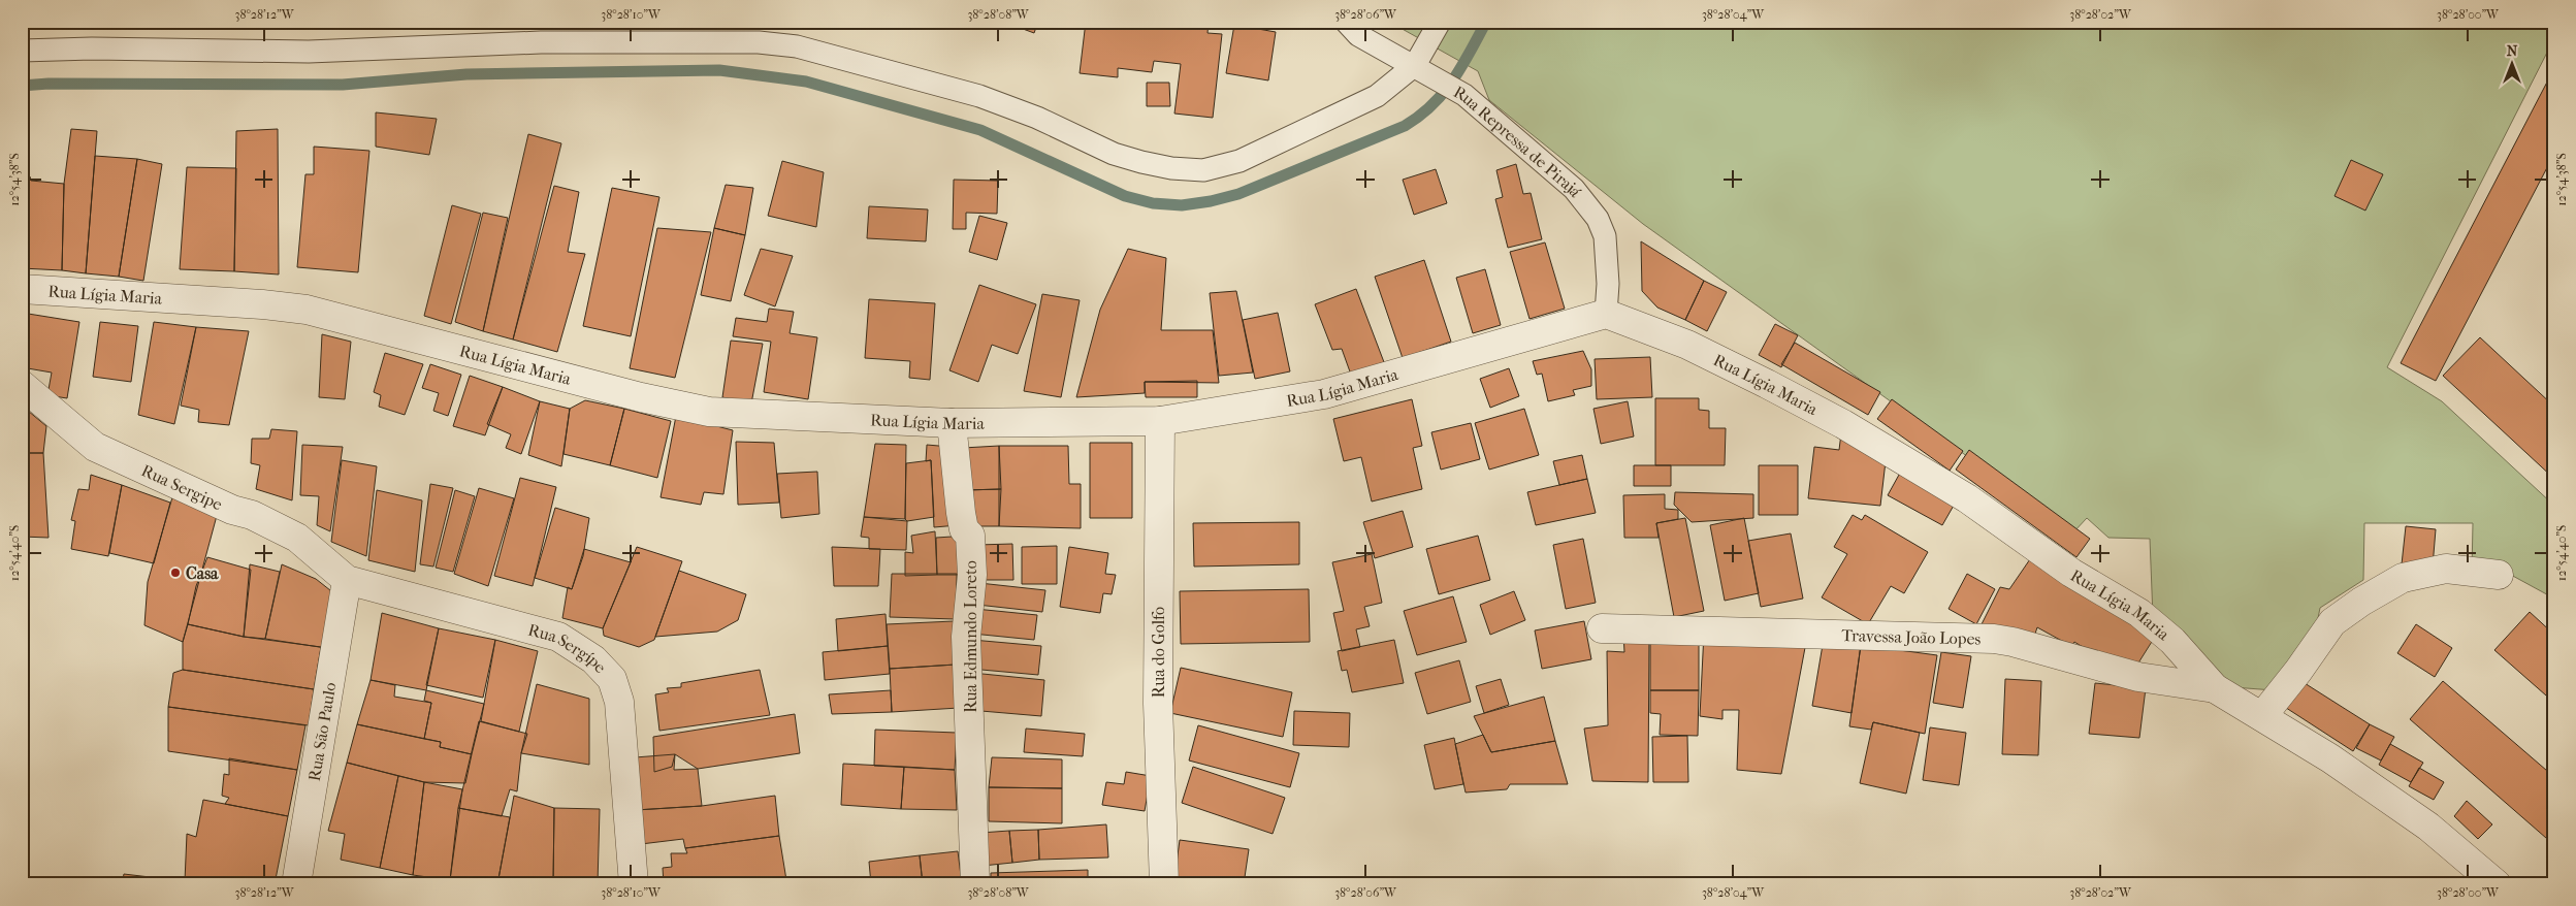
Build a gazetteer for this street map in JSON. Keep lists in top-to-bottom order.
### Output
{
  "streets": {
    "street": [
      "Rua Lígia Maria",
      "Rua Sergipe",
      "Rua Edmundo Loreto",
      "Travessa João Lopes",
      "Rua Sergípe",
      "Rua do Golfo",
      "Rua São Paulo"
    ],
    "lane": ["Rua Repressa de Pirajá"]
  },
  "crossings": [
    ["Rua Repressa de Pirajá", "Rua Lígia Maria"],
    ["Rua Lígia Maria", "Rua Edmundo Loreto"],
    ["Rua Lígia Maria", "Travessa João Lopes"],
    ["Rua Lígia Maria", "Rua do Golfo"],
    ["Rua Sergipe", "Rua Sergípe"],
    ["Rua Sergipe", "Rua São Paulo"],
    ["Rua Sergípe", "Rua São Paulo"]
  ],
  "places": ["Casa"],
  "north": "top",
  "coordinates": [
    "38°28'12\"W",
    "38°28'10\"W",
    "38°28'08\"W",
    "38°28'06\"W",
    "38°28'04\"W",
    "38°28'02\"W",
    "38°28'00\"W",
    "12°54'38\"S",
    "12°54'40\"S"
  ]
}
